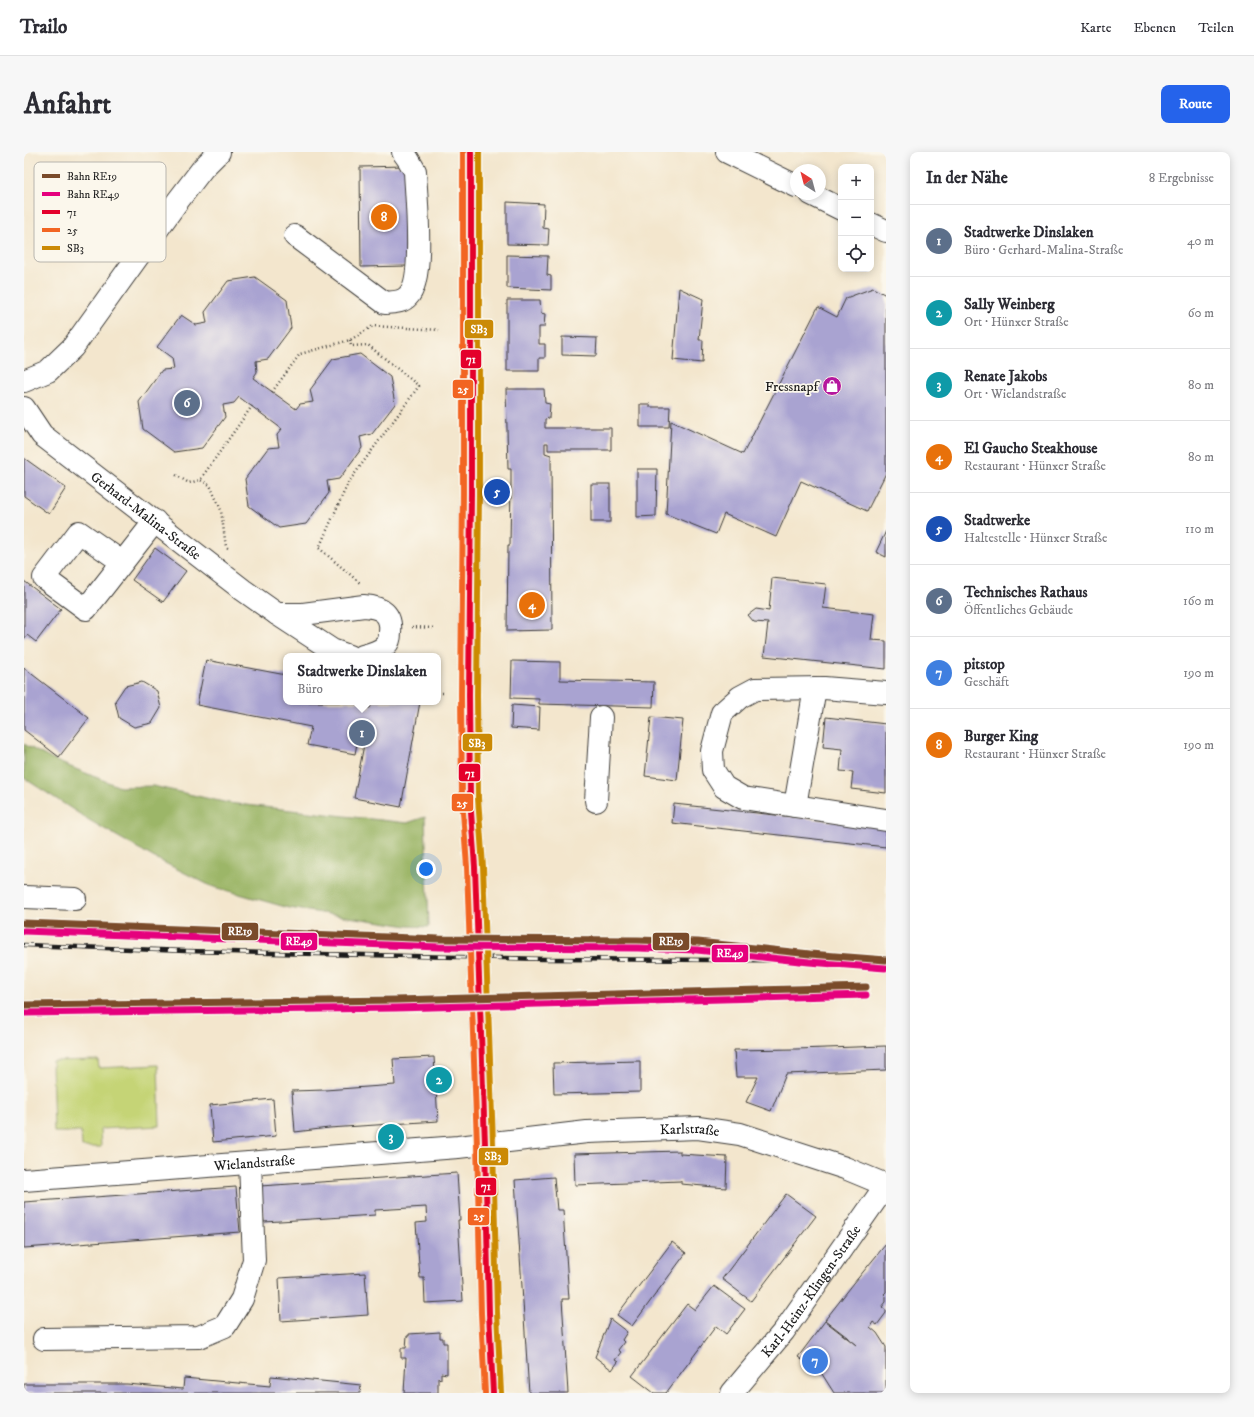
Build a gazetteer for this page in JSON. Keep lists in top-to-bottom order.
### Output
{
  "streets": {
    "street": [
      "Gerhard-Malina-Straße",
      "Karlstraße",
      "Wielandstraße",
      "Karl-Heinz-Klingen-Straße"
    ]
  },
  "crossings": [
    ["Karlstraße", "Wielandstraße"],
    ["Karlstraße", "Karl-Heinz-Klingen-Straße"]
  ],
  "places": {
    "shop": ["Fressnapf"]
  },
  "lines": [
    "transit line 71",
    "transit line 25",
    "transit line SB3",
    "rail line RE19",
    "rail line RE49"
  ],
  "legend": [
    "Bahn RE19",
    "Bahn RE49",
    "71",
    "25",
    "SB3"
  ],
  "north": "top left",
  "page": {
    "header": "Trailo",
    "nav": ["Karte", "Ebenen", "Teilen"],
    "buttons": "Route",
    "title": "Anfahrt",
    "heading": ["In der Nähe", "8 Ergebnisse"],
    "map_buttons": ["+", "−"],
    "pins": [
      "8",
      "6",
      "5",
      "4",
      "1",
      "2",
      "3",
      "7"
    ],
    "list": [
      {
        "mark": "1",
        "name": "Stadtwerke Dinslaken",
        "note": "Büro · Gerhard-Malina-Straße",
        "value": "40 m"
      },
      {
        "mark": "2",
        "name": "Sally Weinberg",
        "note": "Ort · Hünxer Straße",
        "value": "60 m"
      },
      {
        "mark": "3",
        "name": "Renate Jakobs",
        "note": "Ort · Wielandstraße",
        "value": "80 m"
      },
      {
        "mark": "4",
        "name": "El Gaucho Steakhouse",
        "note": "Restaurant · Hünxer Straße",
        "value": "80 m"
      },
      {
        "mark": "5",
        "name": "Stadtwerke",
        "note": "Haltestelle · Hünxer Straße",
        "value": "110 m"
      },
      {
        "mark": "6",
        "name": "Technisches Rathaus",
        "note": "Öffentliches Gebäude",
        "value": "160 m"
      },
      {
        "mark": "7",
        "name": "pitstop",
        "note": "Geschäft",
        "value": "190 m"
      },
      {
        "mark": "8",
        "name": "Burger King",
        "note": "Restaurant · Hünxer Straße",
        "value": "190 m"
      }
    ],
    "popup": ["Stadtwerke Dinslaken", "Büro"]
  }
}
